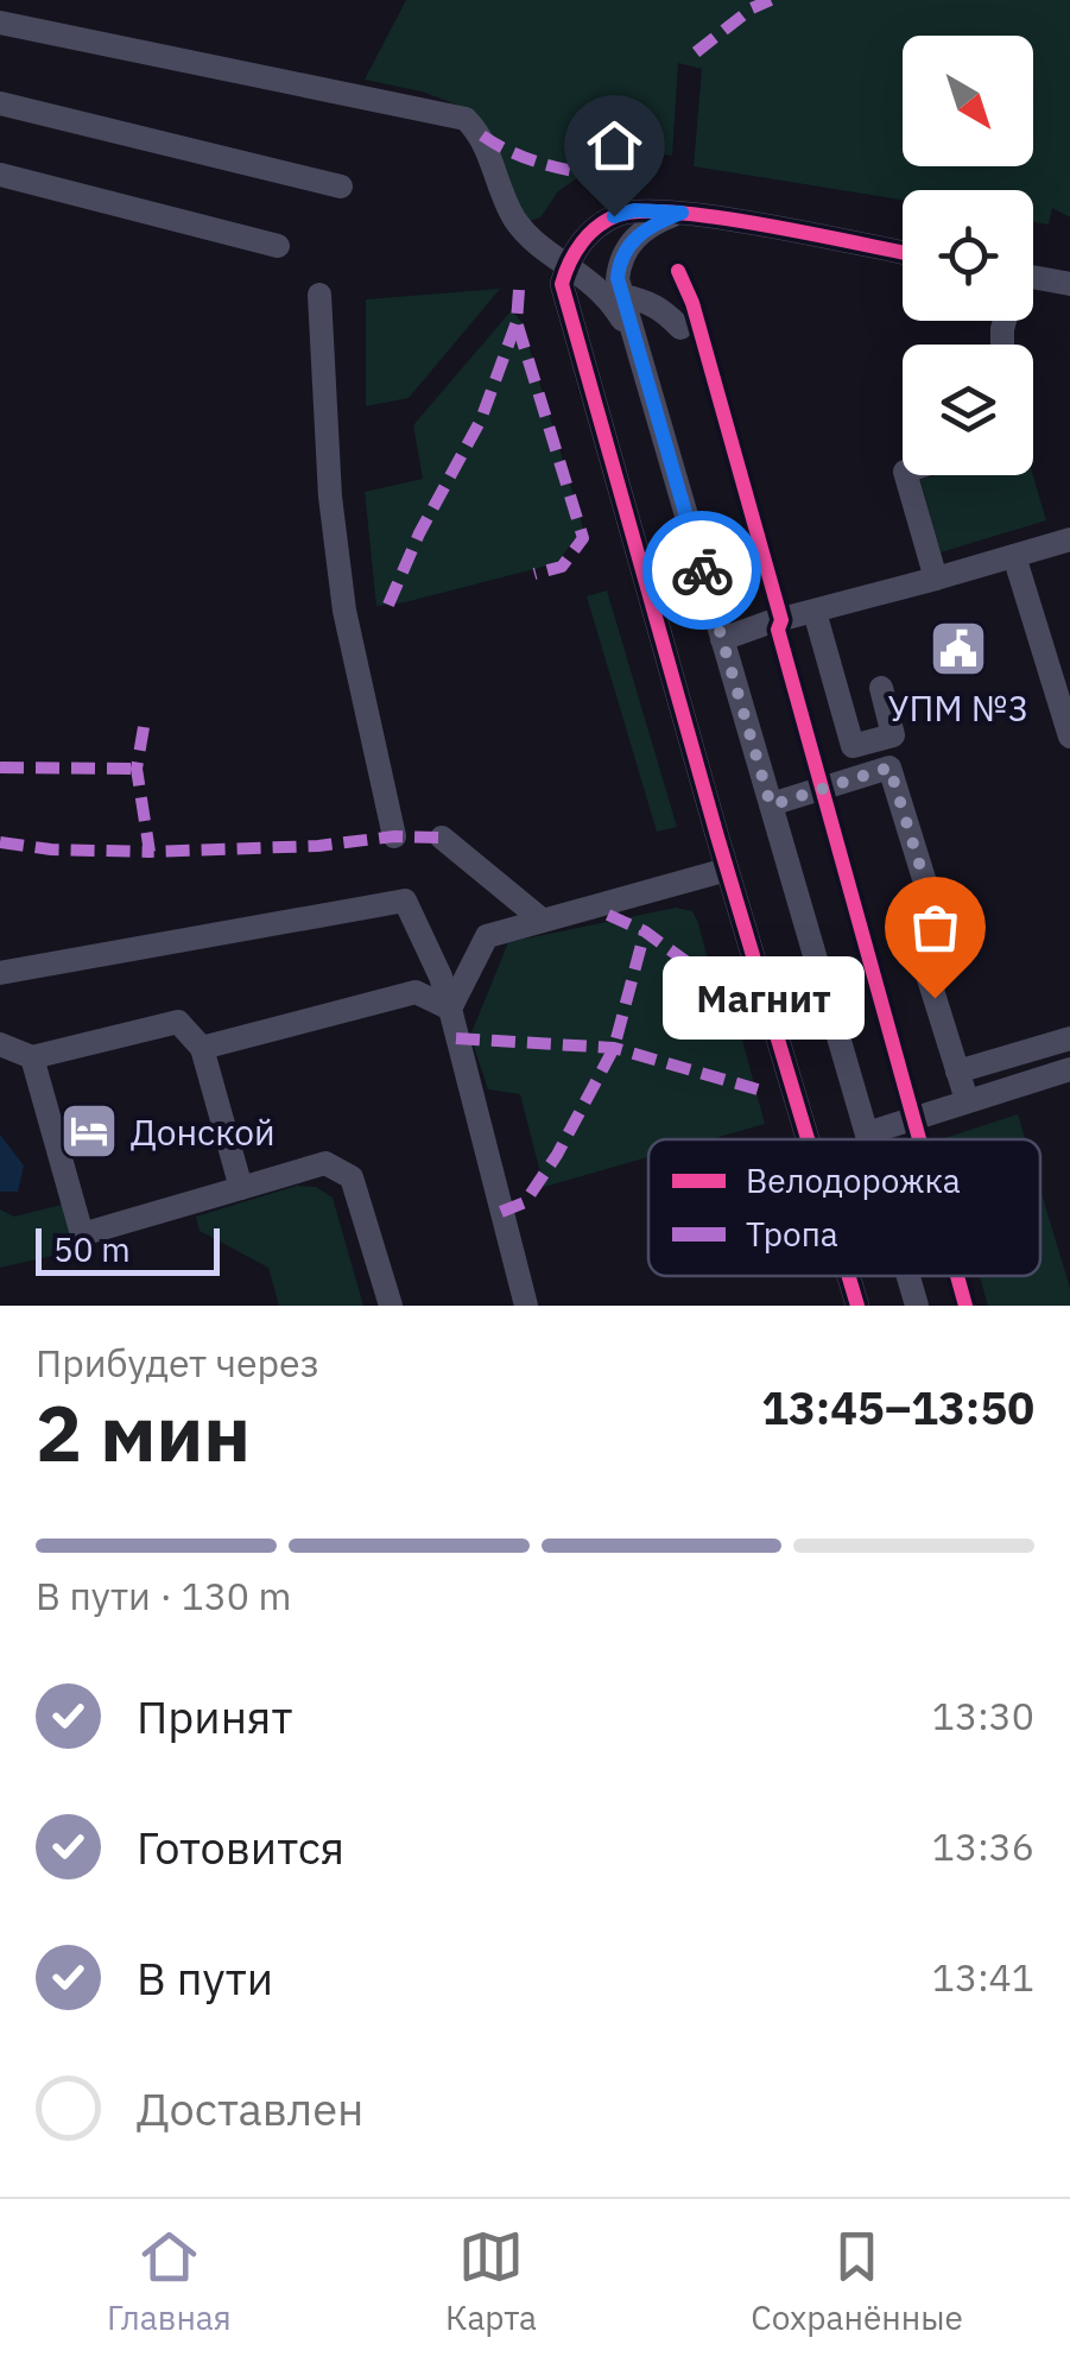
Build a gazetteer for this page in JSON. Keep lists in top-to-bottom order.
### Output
{
  "places": {
    "public building": ["УПМ №3"],
    "other": ["Магнит"],
    "hotel": ["Донской"]
  },
  "legend": ["Велодорожка", "Тропа"],
  "scale_bar": "50 m",
  "north": "bottom right",
  "page": {
    "bubble": "Магнит",
    "scale": "50 m",
    "heading": ["2 мин", "Прибудет через", "13:45–13:50"],
    "bar": "В пути · 130 m",
    "list": [
      ["Принят", "13:30"],
      ["Готовится", "13:36"],
      ["В пути", "13:41"],
      "Доставлен"
    ],
    "tabs": ["Главная", "Карта", "Сохранённые"]
  }
}
